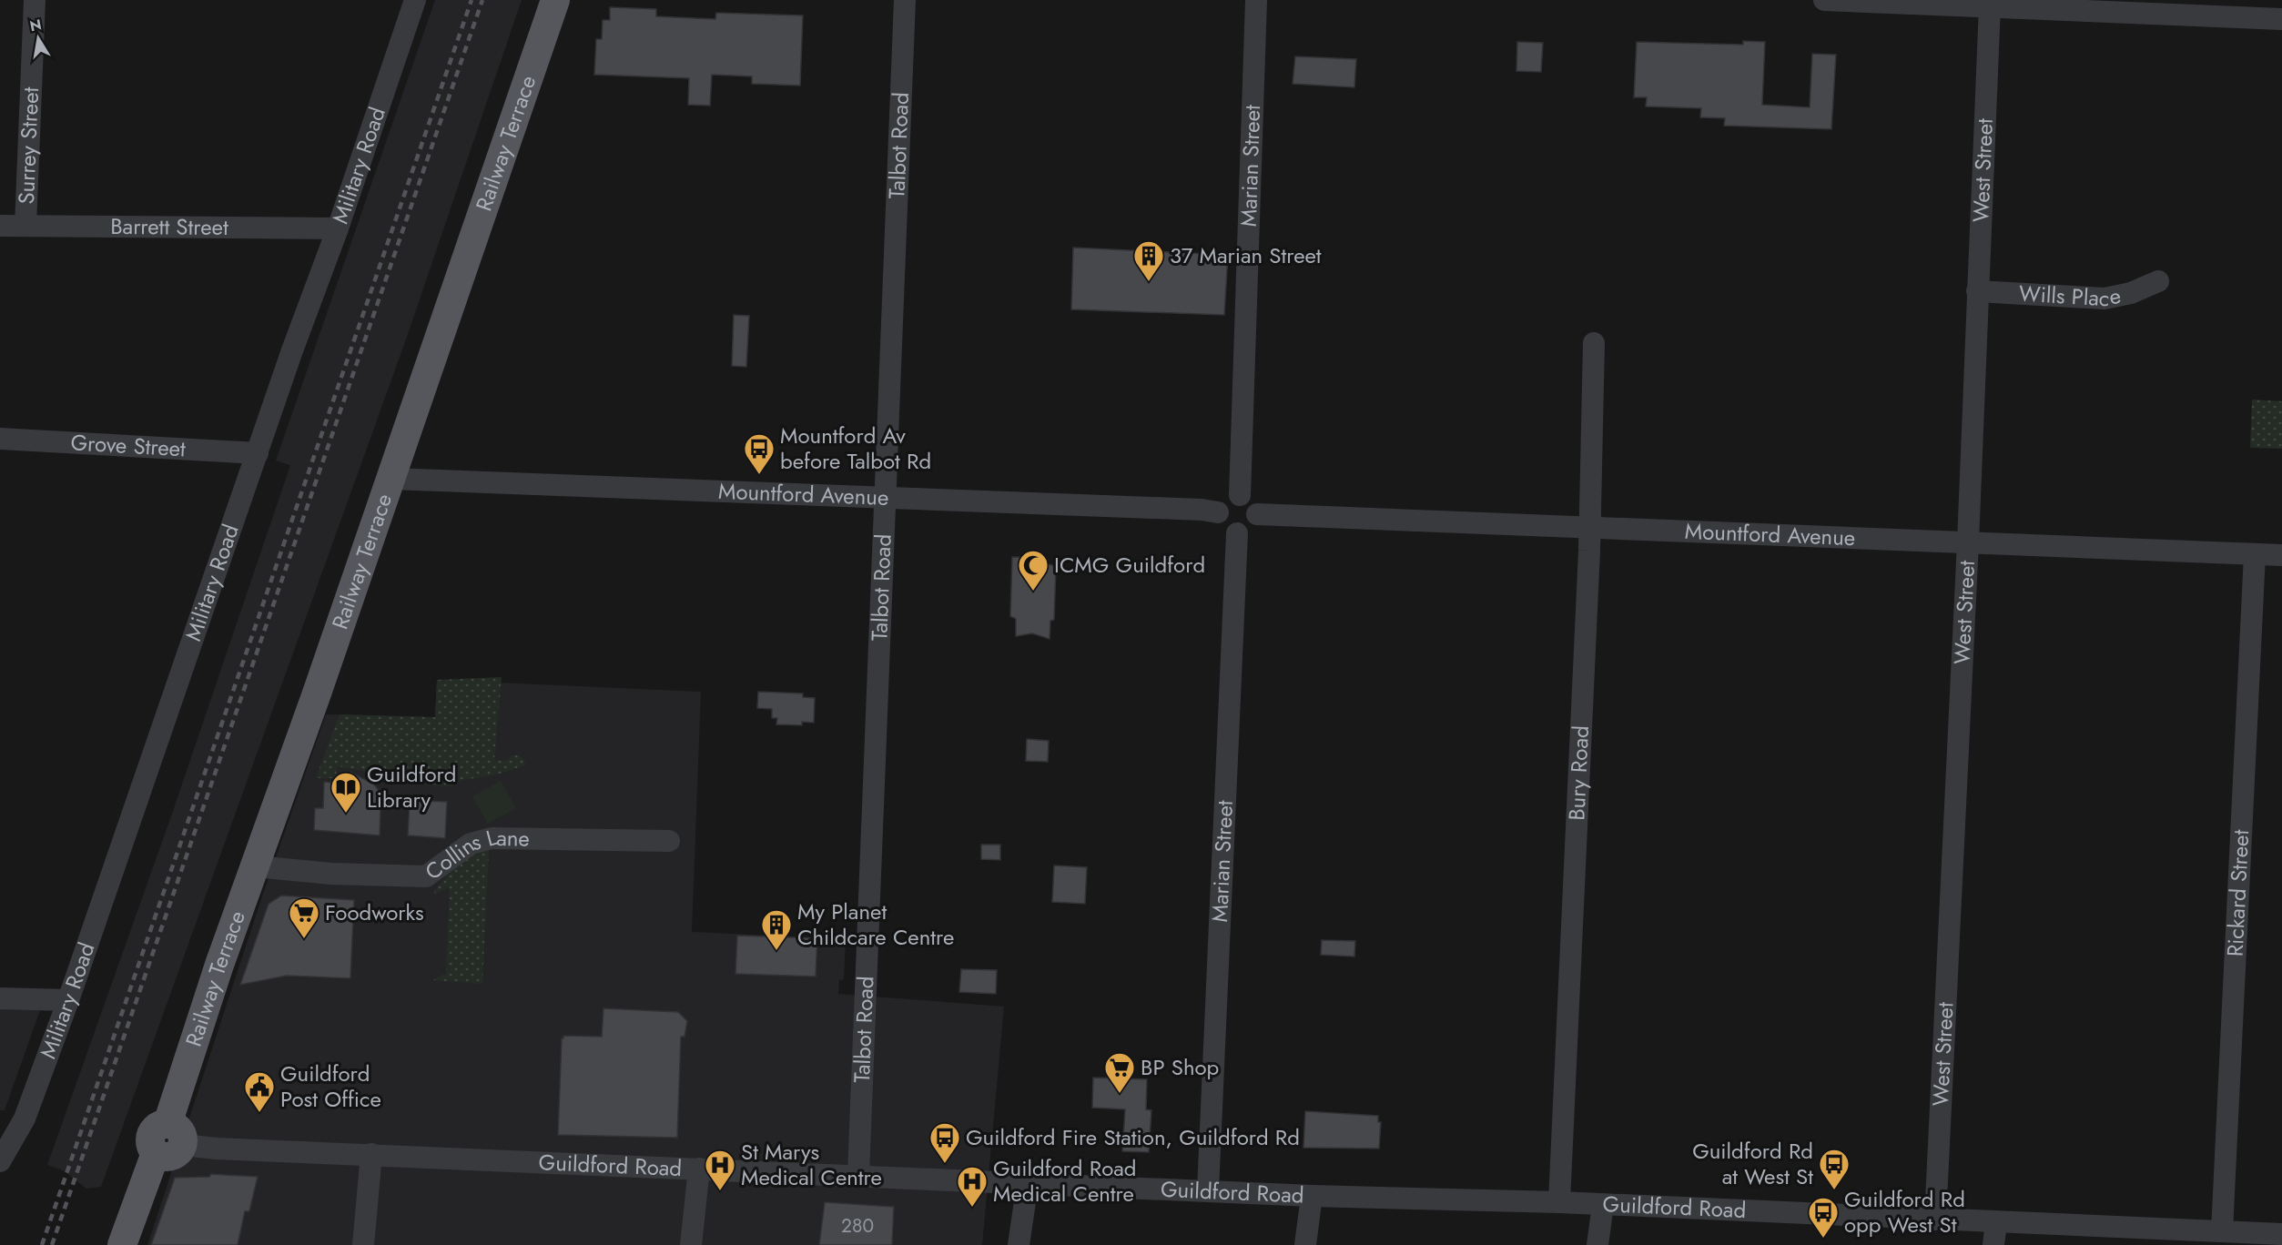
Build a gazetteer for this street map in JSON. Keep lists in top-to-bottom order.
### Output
{
  "streets": {
    "main road": ["Railway Terrace"],
    "street": [
      "Surrey Street",
      "Talbot Road",
      "Military Road",
      "Marian Street",
      "West Street",
      "Barrett Street",
      "Wills Place",
      "Grove Street",
      "Mountford Avenue",
      "Bury Road",
      "Collins Lane",
      "Rickard Street",
      "Guildford Road"
    ]
  },
  "crossings": [
    ["Railway Terrace", "Mountford Avenue"],
    ["Railway Terrace", "Collins Lane"],
    ["Railway Terrace", "Guildford Road"],
    ["Surrey Street", "Barrett Street"],
    ["Talbot Road", "Mountford Avenue"],
    ["Talbot Road", "Guildford Road"],
    ["Military Road", "Barrett Street"],
    ["Military Road", "Grove Street"],
    ["Marian Street", "Mountford Avenue"],
    ["Marian Street", "Guildford Road"],
    ["West Street", "Wills Place"],
    ["West Street", "Mountford Avenue"],
    ["West Street", "Guildford Road"],
    ["Mountford Avenue", "Bury Road"],
    ["Mountford Avenue", "Rickard Street"],
    ["Bury Road", "Guildford Road"],
    ["Rickard Street", "Guildford Road"]
  ],
  "places": {
    "building": ["37 Marian Street", "My Planet Childcare Centre"],
    "bus stop": [
      "Mountford Av before Talbot Rd",
      "Guildford Fire Station, Guildford Rd",
      "Guildford Rd at West St",
      "Guildford Rd opp West St"
    ],
    "mosque": ["ICMG Guildford"],
    "library": ["Guildford Library"],
    "supermarket": ["Foodworks", "BP Shop"],
    "public building": ["Guildford Post Office"],
    "hospital": ["St Marys Medical Centre", "Guildford Road Medical Centre"]
  },
  "house_numbers": ["280"],
  "north": "top"
}
